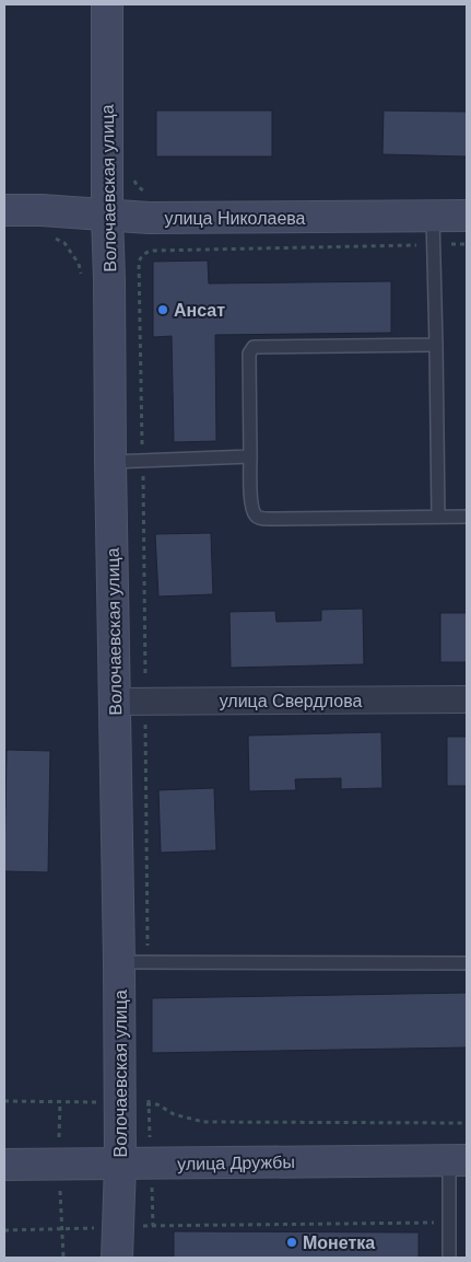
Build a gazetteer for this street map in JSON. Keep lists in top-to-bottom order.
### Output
{
  "streets": {
    "street": [
      "Волочаевская улица",
      "улица Николаева",
      "улица Свердлова",
      "улица Дружбы"
    ]
  },
  "crossings": [
    ["Волочаевская улица", "улица Николаева"],
    ["Волочаевская улица", "улица Свердлова"],
    ["Волочаевская улица", "улица Дружбы"]
  ],
  "places": ["Ансат", "Монетка"]
}
